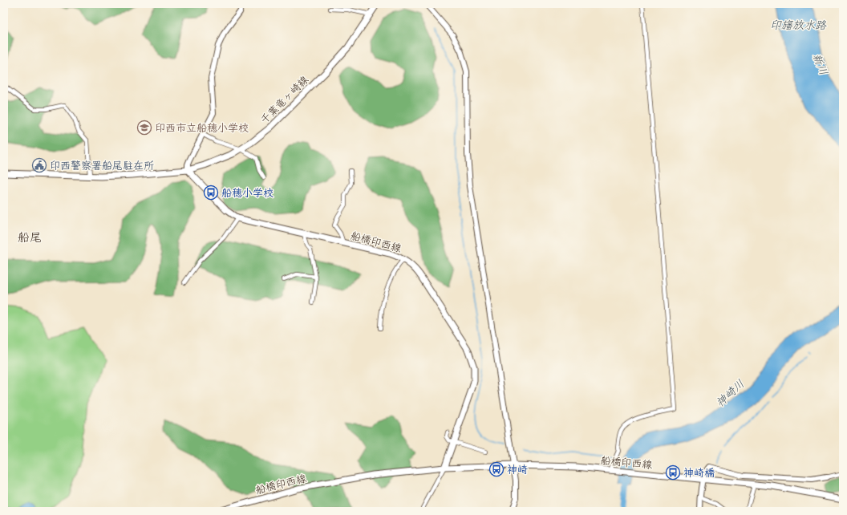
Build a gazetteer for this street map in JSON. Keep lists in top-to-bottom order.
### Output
{
  "streets": {
    "main road": ["千葉竜ヶ崎線", "船橋印西線"]
  },
  "crossings": [
    ["千葉竜ヶ崎線", "船橋印西線"]
  ],
  "districts": ["船尾"],
  "water": ["印旛放水路", "新川", "神崎川"],
  "places": {
    "school or university": ["印西市立船穂小学校"],
    "public building": ["印西警察署船尾駐在所"],
    "bus stop": ["船穂小学校", "神崎", "神崎橋"]
  }
}
